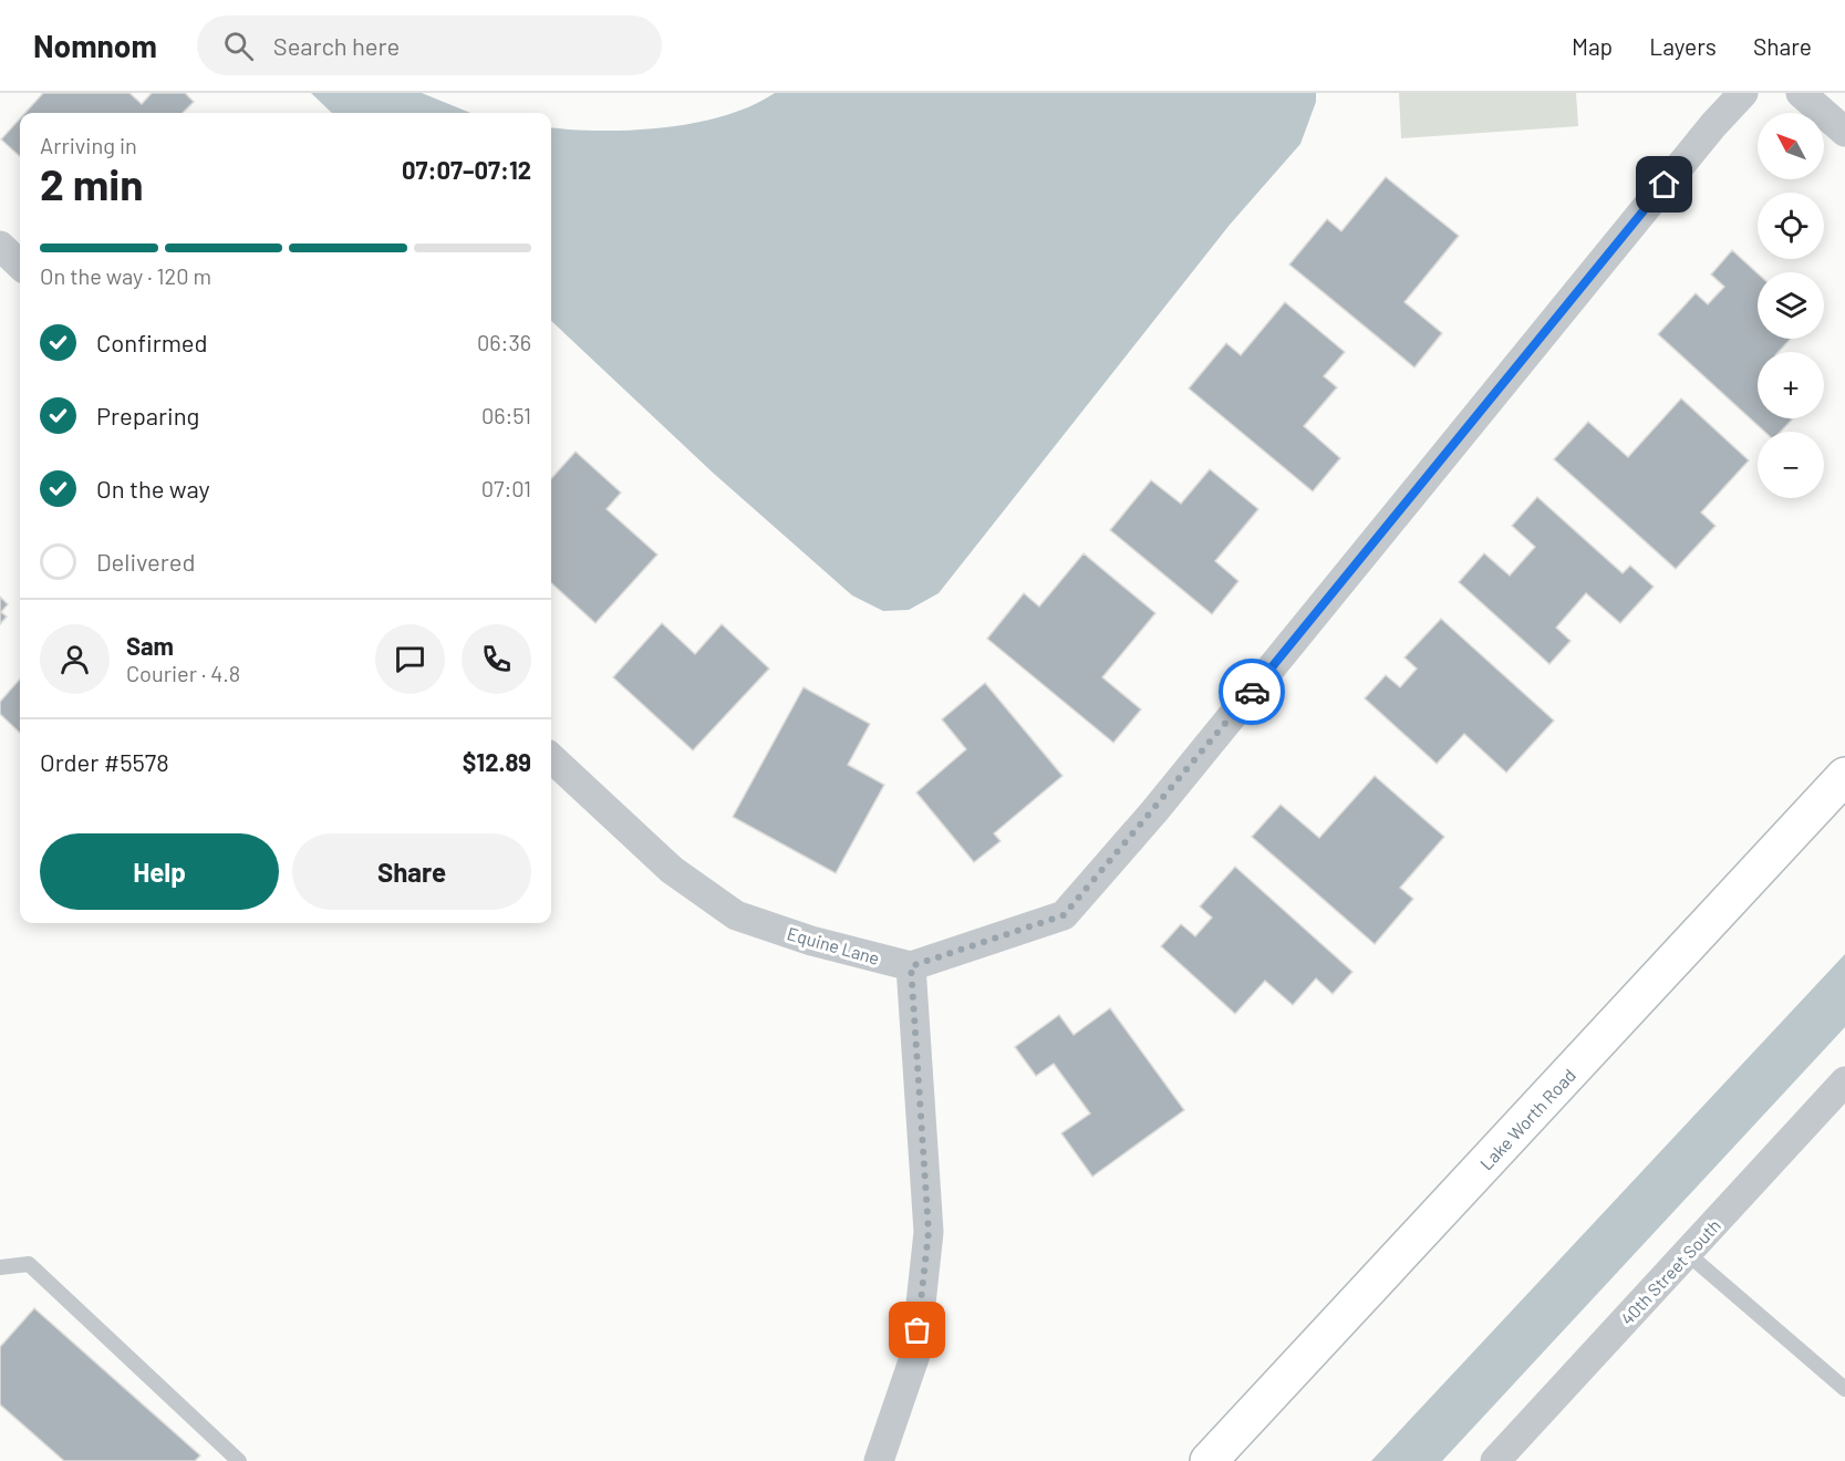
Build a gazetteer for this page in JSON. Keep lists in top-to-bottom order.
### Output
{
  "streets": {
    "street": ["Equine Lane", "Lake Worth Road", "40th Street South"]
  },
  "north": "top left",
  "page": {
    "header": "Nomnom",
    "search": "Search here",
    "nav": ["Map", "Layers", "Share"],
    "map_buttons": ["+", "−"],
    "heading": ["2 min", "Arriving in", "07:07–07:12"],
    "panel": [
      "Sam",
      "Courier · 4.8",
      "Order #5578",
      "$12.89"
    ],
    "bar": "On the way · 120 m",
    "list": [
      ["Confirmed", "06:36"],
      ["Preparing", "06:51"],
      ["On the way", "07:01"],
      "Delivered"
    ],
    "buttons": ["Help", "Share"]
  }
}
